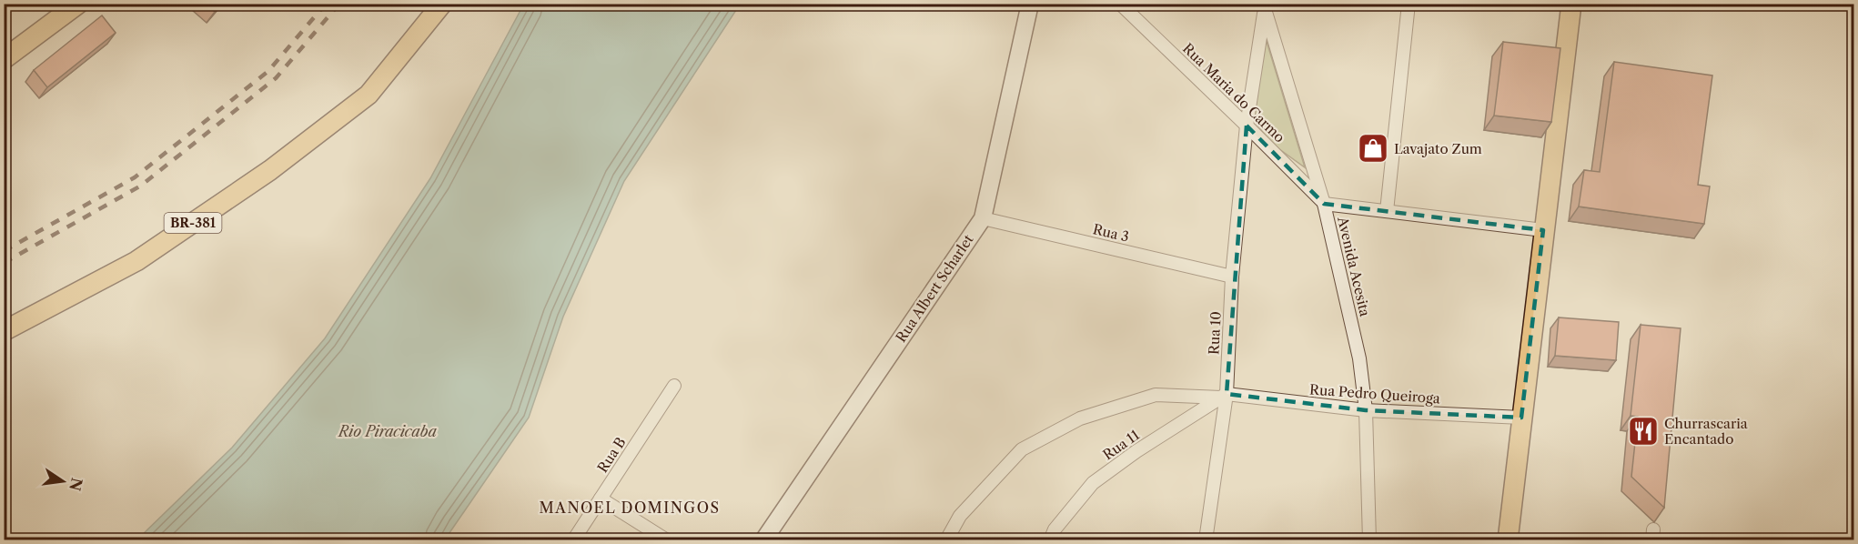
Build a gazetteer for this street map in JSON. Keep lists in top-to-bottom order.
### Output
{
  "streets": {
    "main road": ["BR-381", "Rua Albert Scharlet"],
    "street": [
      "Rua Maria do Carmo",
      "Rua 3",
      "Avenida Acesita",
      "Rua 10",
      "Rua Pedro Queiroga",
      "Rua 11",
      "Rua B"
    ]
  },
  "crossings": [
    ["Rua Maria do Carmo", "Avenida Acesita"],
    ["Rua Maria do Carmo", "Rua 10"],
    ["Rua 3", "Rua Albert Scharlet"],
    ["Rua 3", "Rua 10"],
    ["Avenida Acesita", "Rua 10"],
    ["Avenida Acesita", "Rua Pedro Queiroga"],
    ["Rua 10", "Rua Pedro Queiroga"],
    ["Rua 10", "Rua 11"],
    ["Rua Pedro Queiroga", "Rua 11"]
  ],
  "districts": ["MANOEL DOMINGOS"],
  "water": ["Rio Piracicaba"],
  "places": {
    "shop": ["Lavajato Zum"],
    "restaurant": ["Churrascaria Encantado"]
  },
  "north": "right"
}
